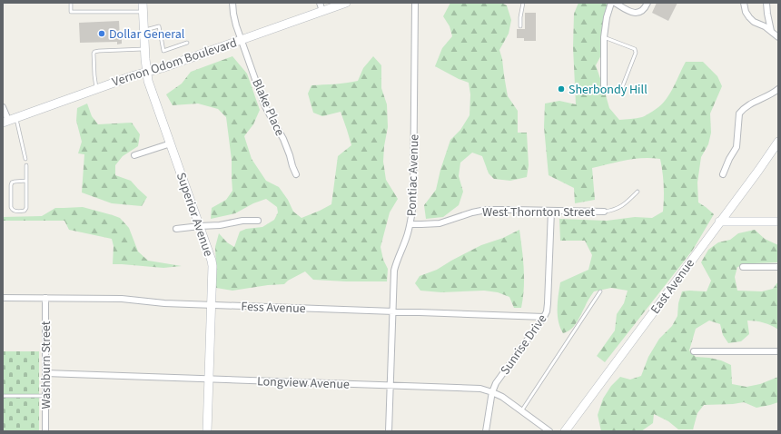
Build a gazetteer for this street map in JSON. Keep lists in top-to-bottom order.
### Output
{
  "streets": {
    "main road": ["Vernon Odom Boulevard", "Superior Avenue", "East Avenue"],
    "street": [
      "Blake Place",
      "Pontiac Avenue",
      "West Thornton Street",
      "Fess Avenue",
      "Sunrise Drive",
      "Washburn Street",
      "Longview Avenue"
    ]
  },
  "crossings": [
    ["Vernon Odom Boulevard", "Blake Place"],
    ["Vernon Odom Boulevard", "Superior Avenue"],
    ["Pontiac Avenue", "West Thornton Street"],
    ["Pontiac Avenue", "Fess Avenue"],
    ["Pontiac Avenue", "Longview Avenue"],
    ["West Thornton Street", "Sunrise Drive"],
    ["Superior Avenue", "Fess Avenue"],
    ["Superior Avenue", "Longview Avenue"],
    ["Fess Avenue", "Sunrise Drive"],
    ["Fess Avenue", "Washburn Street"],
    ["Sunrise Drive", "Longview Avenue"],
    ["Washburn Street", "Longview Avenue"]
  ],
  "places": ["Dollar General", "Sherbondy Hill"]
}
